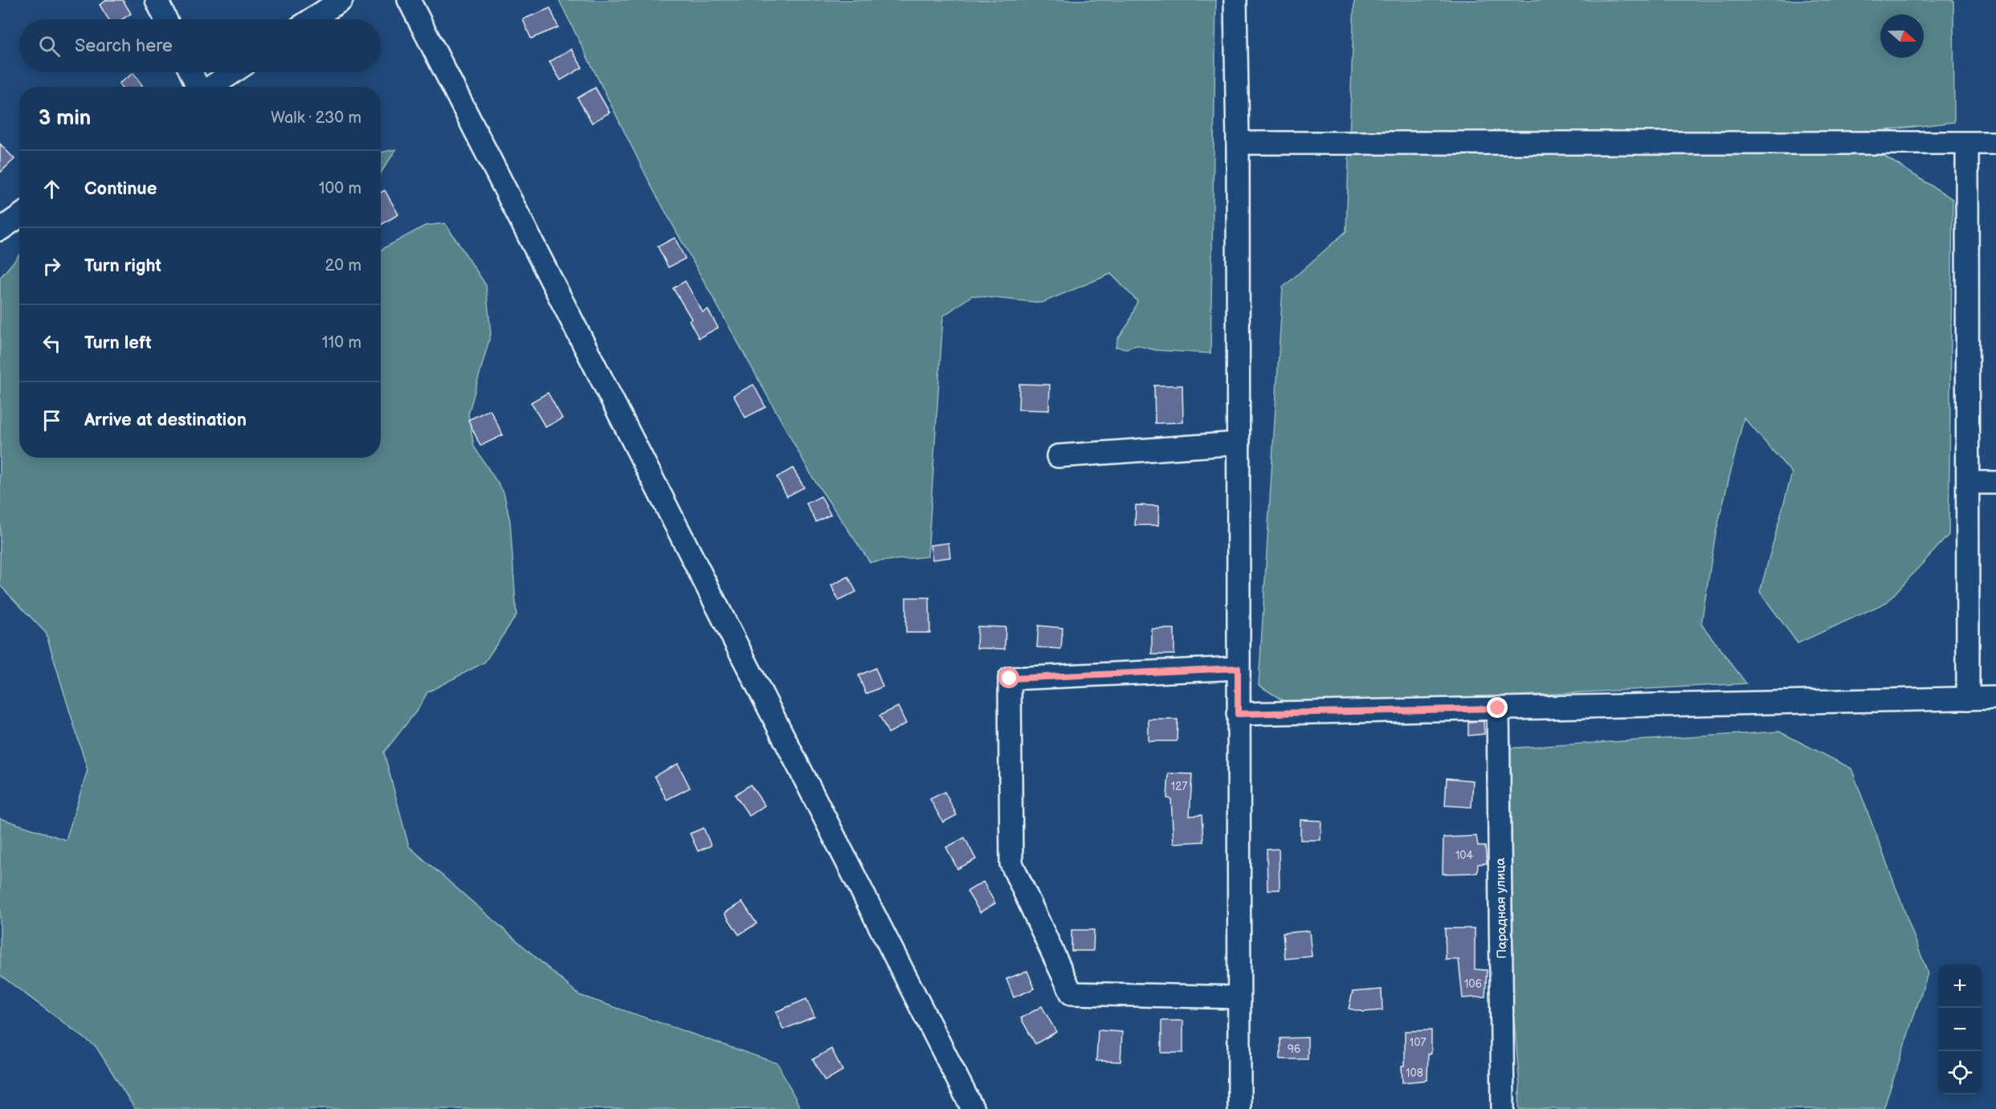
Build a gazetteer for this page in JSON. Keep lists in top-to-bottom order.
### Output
{
  "streets": {
    "street": ["Парадная улица"]
  },
  "house_numbers": [
    "127",
    "104",
    "106",
    "107",
    "96",
    "108"
  ],
  "north": "right",
  "page": {
    "search": "Search here",
    "heading": ["3 min", "Walk · 230 m"],
    "list": [
      ["Continue", "100 m"],
      ["Turn right", "20 m"],
      ["Turn left", "110 m"],
      "Arrive at destination"
    ],
    "map_buttons": ["+", "−"]
  }
}
